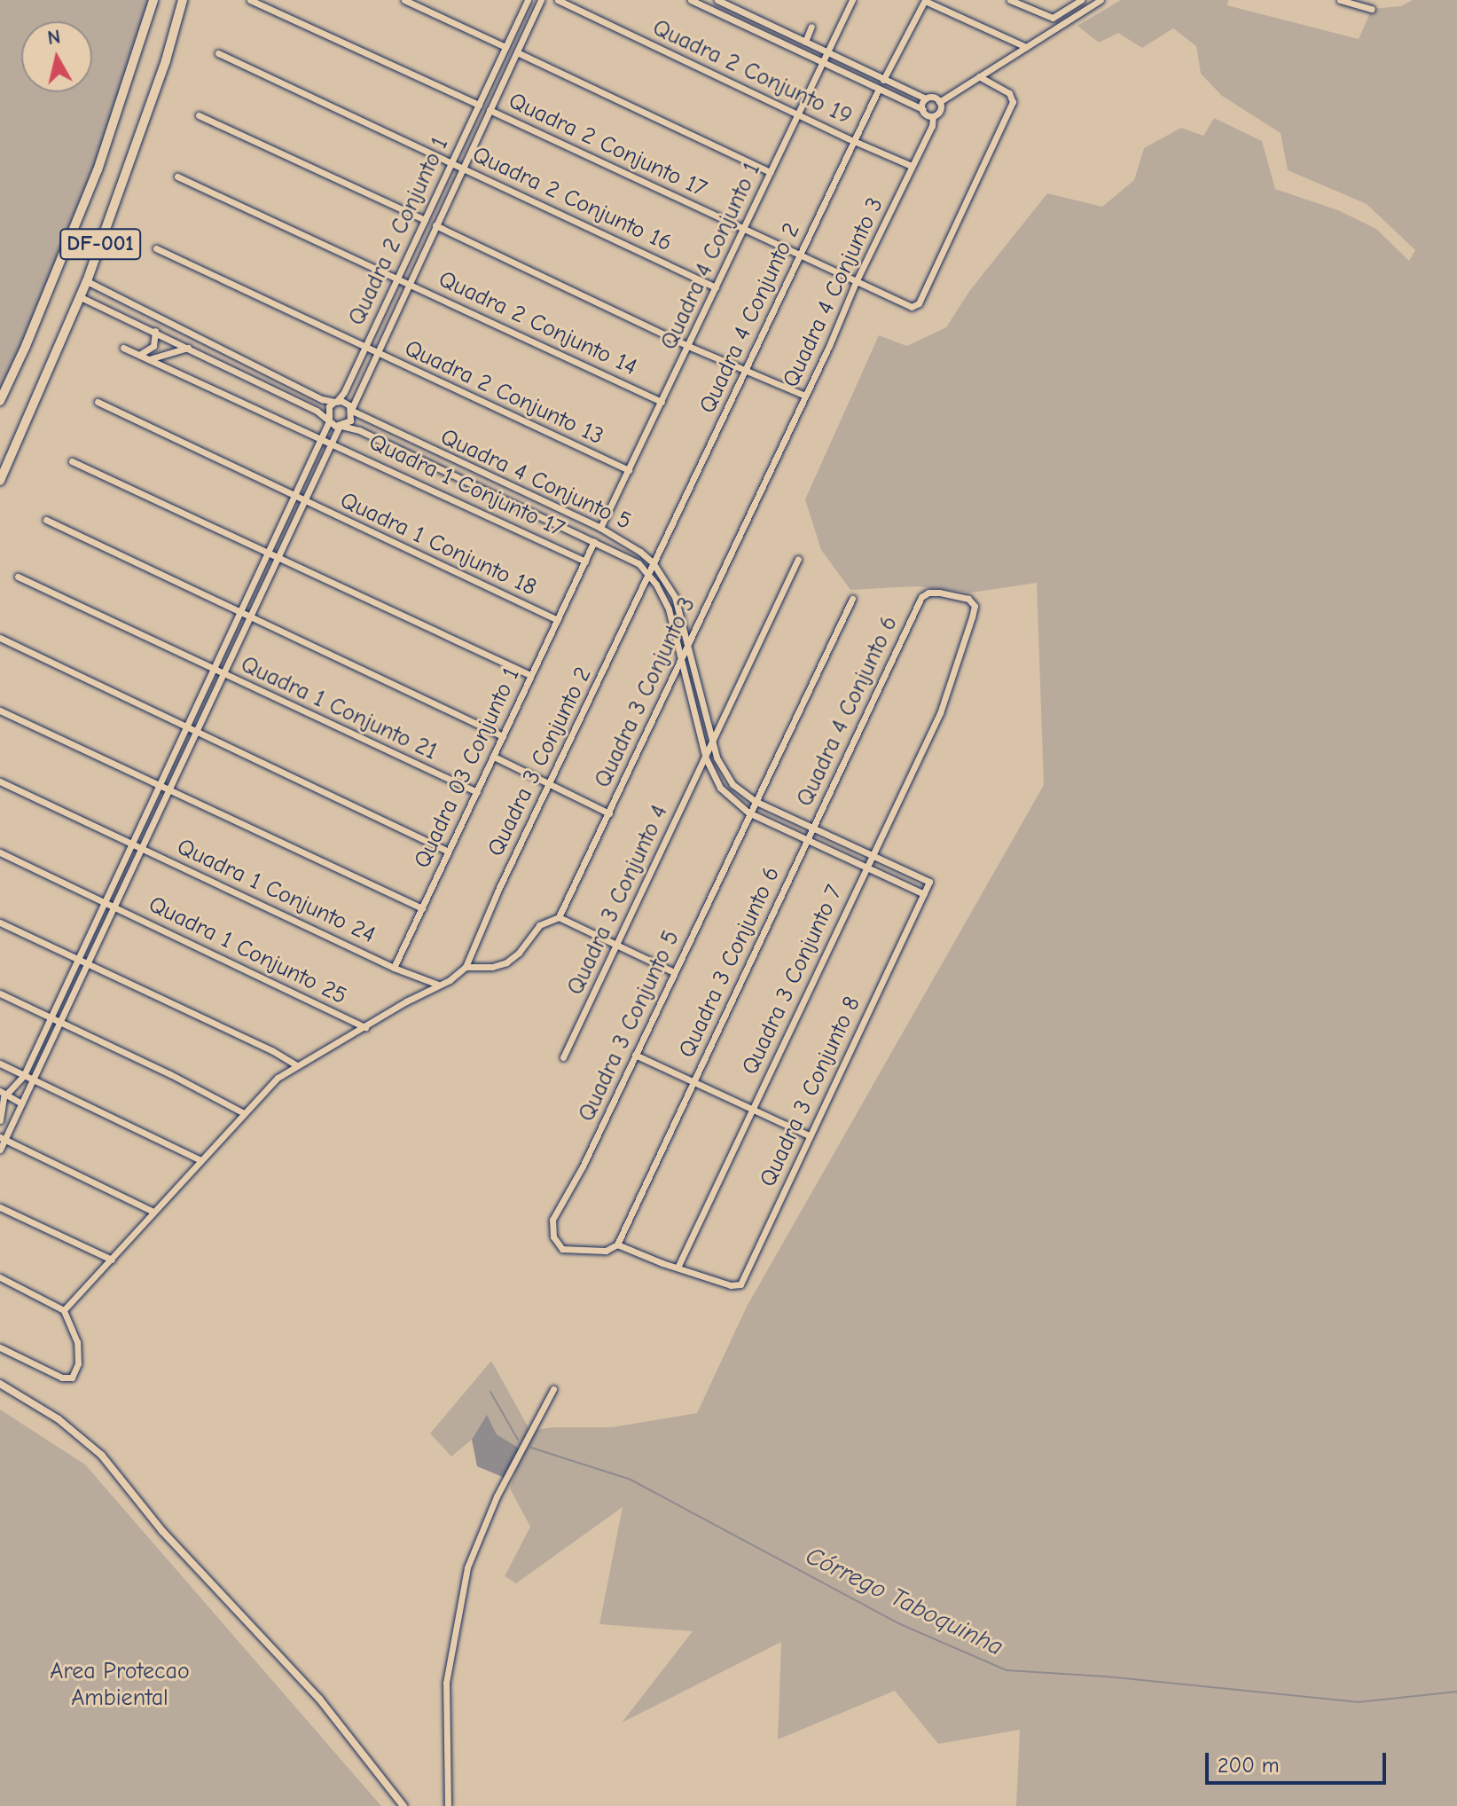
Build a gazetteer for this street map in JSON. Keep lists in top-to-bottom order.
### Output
{
  "streets": {
    "main road": ["DF-001"],
    "street": [
      "Quadra 2 Conjunto 19",
      "Quadra 2 Conjunto 17",
      "Quadra 2 Conjunto 16",
      "Quadra 2 Conjunto 1",
      "Quadra 4 Conjunto 1",
      "Quadra 4 Conjunto 3",
      "Quadra 4 Conjunto 2",
      "Quadra 2 Conjunto 14",
      "Quadra 2 Conjunto 13",
      "Quadra 4 Conjunto 5",
      "Quadra 1 Conjunto 17",
      "Quadra 1 Conjunto 18",
      "Quadra 3 Conjunto 3",
      "Quadra 1 Conjunto 21",
      "Quadra 4 Conjunto 6",
      "Quadra 3 Conjunto 2",
      "Quadra 03 Conjunto 1",
      "Quadra 1 Conjunto 24",
      "Quadra 3 Conjunto 4",
      "Quadra 1 Conjunto 25",
      "Quadra 3 Conjunto 6",
      "Quadra 3 Conjunto 7",
      "Quadra 3 Conjunto 5",
      "Quadra 3 Conjunto 8"
    ]
  },
  "crossings": [
    ["Quadra 2 Conjunto 19", "Quadra 4 Conjunto 1"],
    ["Quadra 2 Conjunto 19", "Quadra 4 Conjunto 3"],
    ["Quadra 2 Conjunto 19", "Quadra 4 Conjunto 2"],
    ["Quadra 2 Conjunto 17", "Quadra 4 Conjunto 1"],
    ["Quadra 2 Conjunto 17", "Quadra 4 Conjunto 3"],
    ["Quadra 2 Conjunto 17", "Quadra 4 Conjunto 2"],
    ["Quadra 2 Conjunto 16", "Quadra 2 Conjunto 1"],
    ["Quadra 2 Conjunto 16", "Quadra 4 Conjunto 1"],
    ["Quadra 2 Conjunto 1", "Quadra 2 Conjunto 14"],
    ["Quadra 2 Conjunto 1", "Quadra 2 Conjunto 13"],
    ["Quadra 4 Conjunto 1", "Quadra 2 Conjunto 14"],
    ["Quadra 4 Conjunto 1", "Quadra 2 Conjunto 13"],
    ["Quadra 4 Conjunto 1", "Quadra 4 Conjunto 5"],
    ["Quadra 4 Conjunto 1", "Quadra 1 Conjunto 17"],
    ["Quadra 4 Conjunto 1", "Quadra 03 Conjunto 1"],
    ["Quadra 4 Conjunto 3", "Quadra 3 Conjunto 3"],
    ["Quadra 4 Conjunto 2", "Quadra 4 Conjunto 5"],
    ["Quadra 4 Conjunto 2", "Quadra 1 Conjunto 17"],
    ["Quadra 4 Conjunto 2", "Quadra 3 Conjunto 2"],
    ["Quadra 4 Conjunto 5", "Quadra 1 Conjunto 17"],
    ["Quadra 4 Conjunto 5", "Quadra 3 Conjunto 3"],
    ["Quadra 4 Conjunto 5", "Quadra 4 Conjunto 6"],
    ["Quadra 4 Conjunto 5", "Quadra 3 Conjunto 4"],
    ["Quadra 4 Conjunto 5", "Quadra 3 Conjunto 7"],
    ["Quadra 4 Conjunto 5", "Quadra 3 Conjunto 5"],
    ["Quadra 4 Conjunto 5", "Quadra 3 Conjunto 8"],
    ["Quadra 1 Conjunto 17", "Quadra 3 Conjunto 3"],
    ["Quadra 1 Conjunto 17", "Quadra 3 Conjunto 2"],
    ["Quadra 1 Conjunto 17", "Quadra 03 Conjunto 1"],
    ["Quadra 1 Conjunto 17", "Quadra 3 Conjunto 4"],
    ["Quadra 1 Conjunto 18", "Quadra 03 Conjunto 1"],
    ["Quadra 1 Conjunto 21", "Quadra 03 Conjunto 1"],
    ["Quadra 4 Conjunto 6", "Quadra 3 Conjunto 6"],
    ["Quadra 4 Conjunto 6", "Quadra 3 Conjunto 7"],
    ["Quadra 03 Conjunto 1", "Quadra 1 Conjunto 24"],
    ["Quadra 3 Conjunto 6", "Quadra 3 Conjunto 7"],
    ["Quadra 3 Conjunto 6", "Quadra 3 Conjunto 5"],
    ["Quadra 3 Conjunto 7", "Quadra 3 Conjunto 8"]
  ],
  "water": ["Córrego Taboquinha"],
  "parks": ["Area Protecao Ambiental"],
  "scale_bar": "200 m",
  "north": "top"
}
